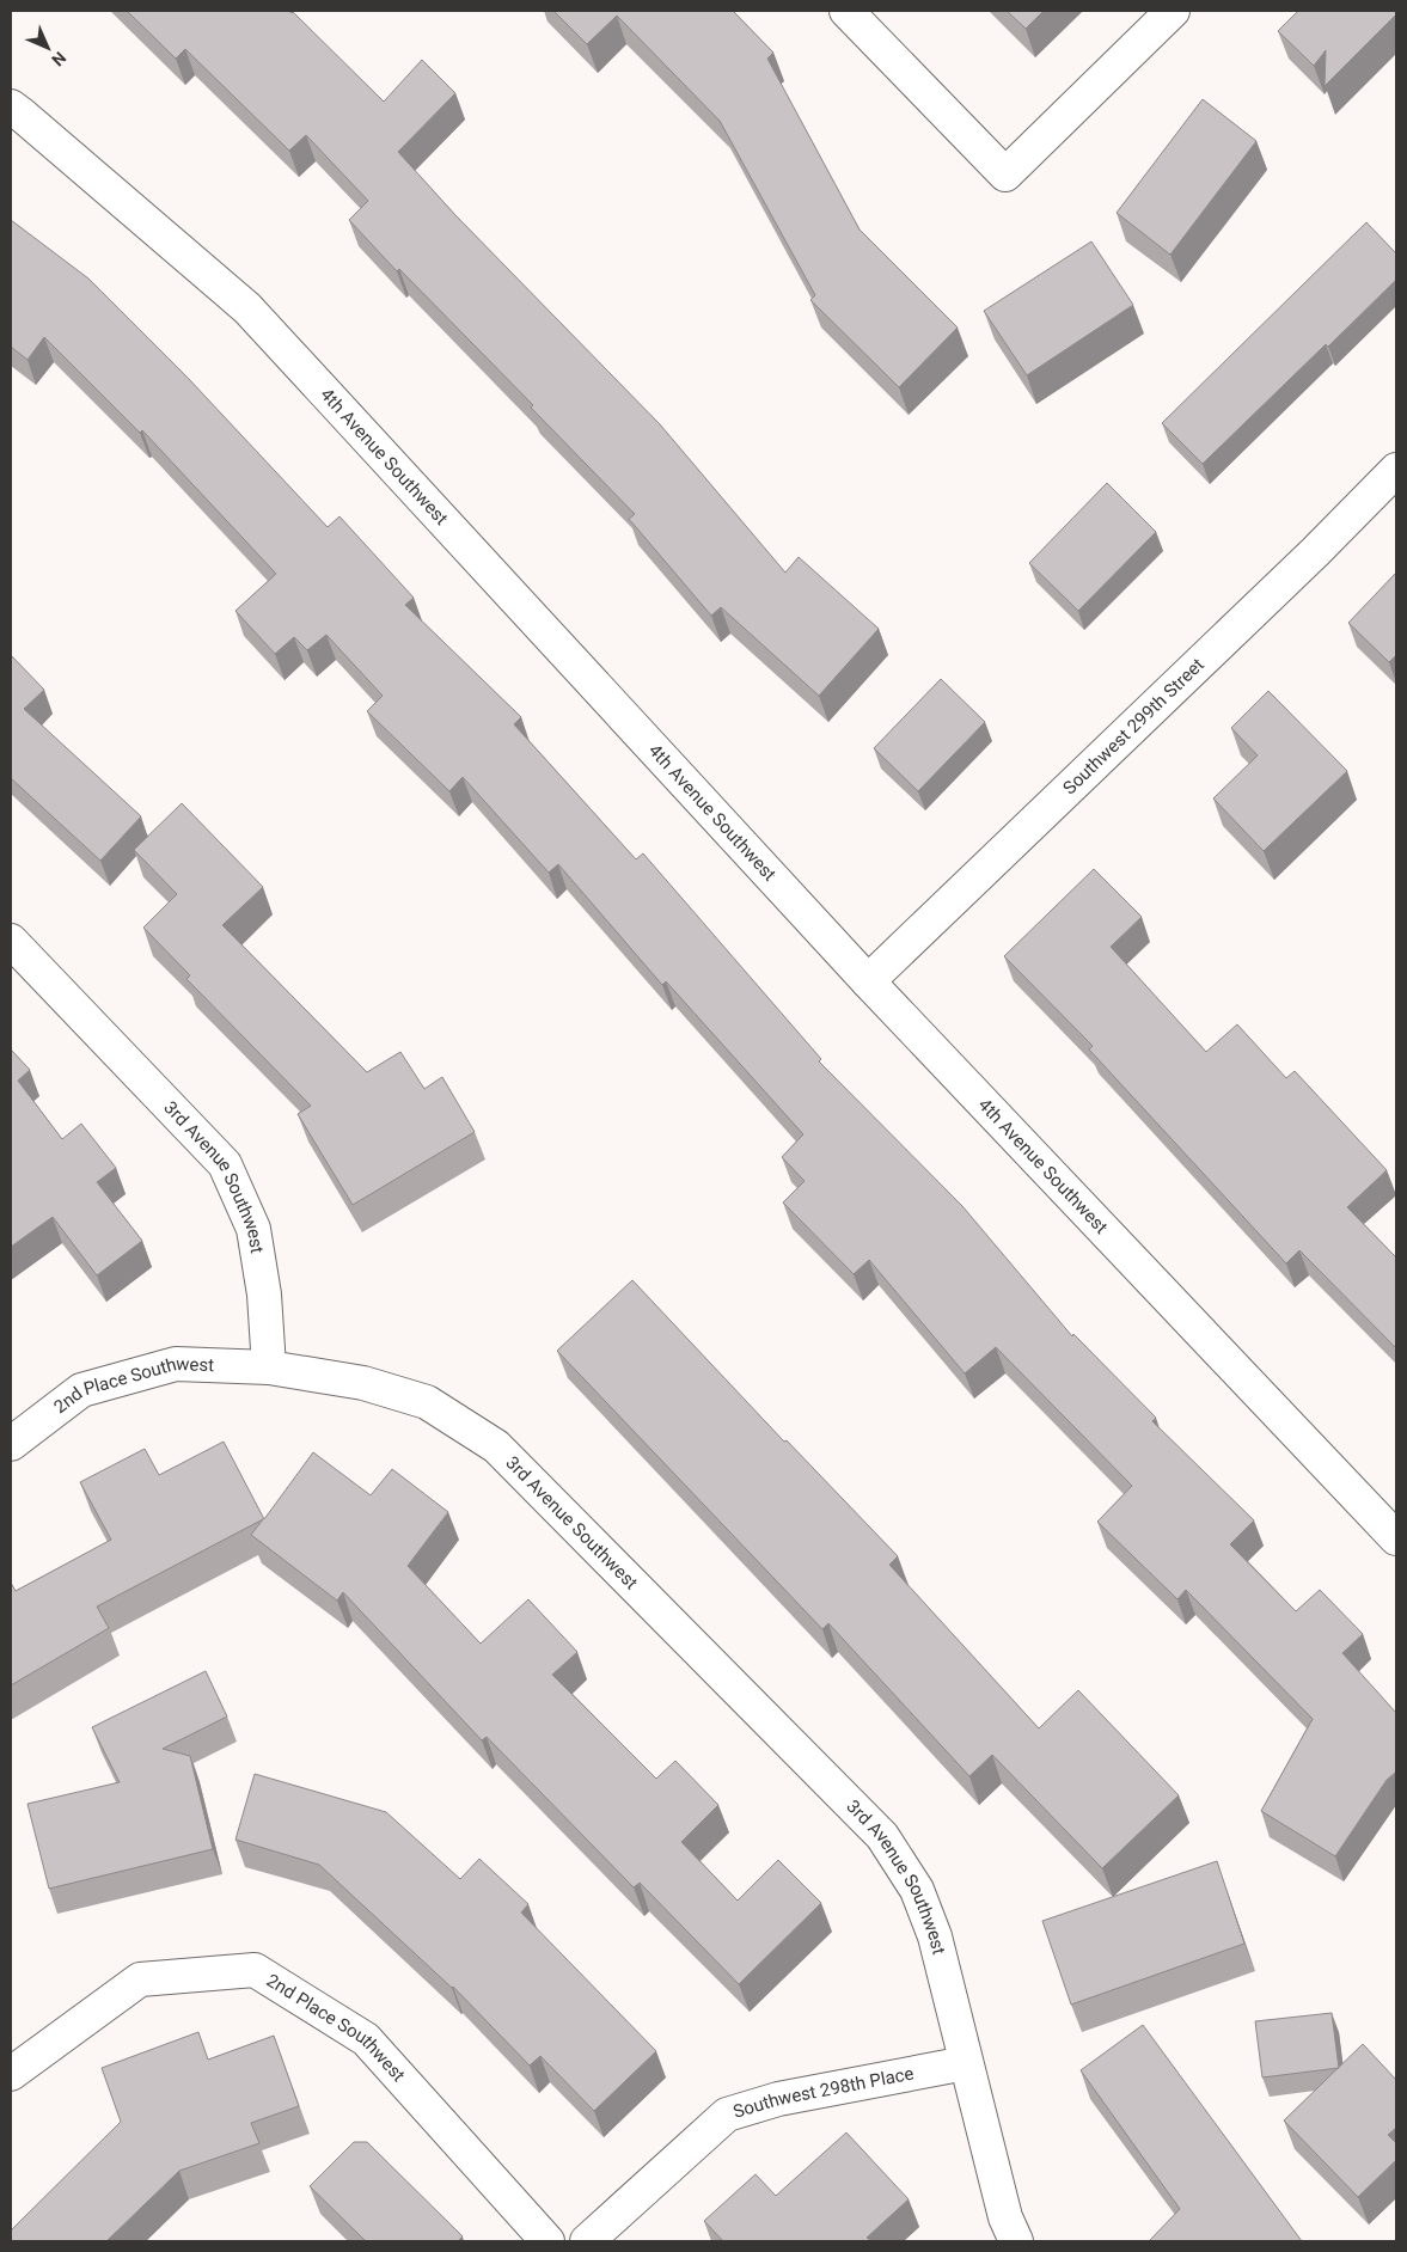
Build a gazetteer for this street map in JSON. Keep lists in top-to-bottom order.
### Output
{
  "streets": {
    "street": [
      "4th Avenue Southwest",
      "Southwest 299th Street",
      "3rd Avenue Southwest",
      "2nd Place Southwest",
      "Southwest 298th Place"
    ]
  },
  "crossings": [
    ["4th Avenue Southwest", "Southwest 299th Street"],
    ["3rd Avenue Southwest", "2nd Place Southwest"],
    ["3rd Avenue Southwest", "Southwest 298th Place"]
  ],
  "north": "bottom right"
}
